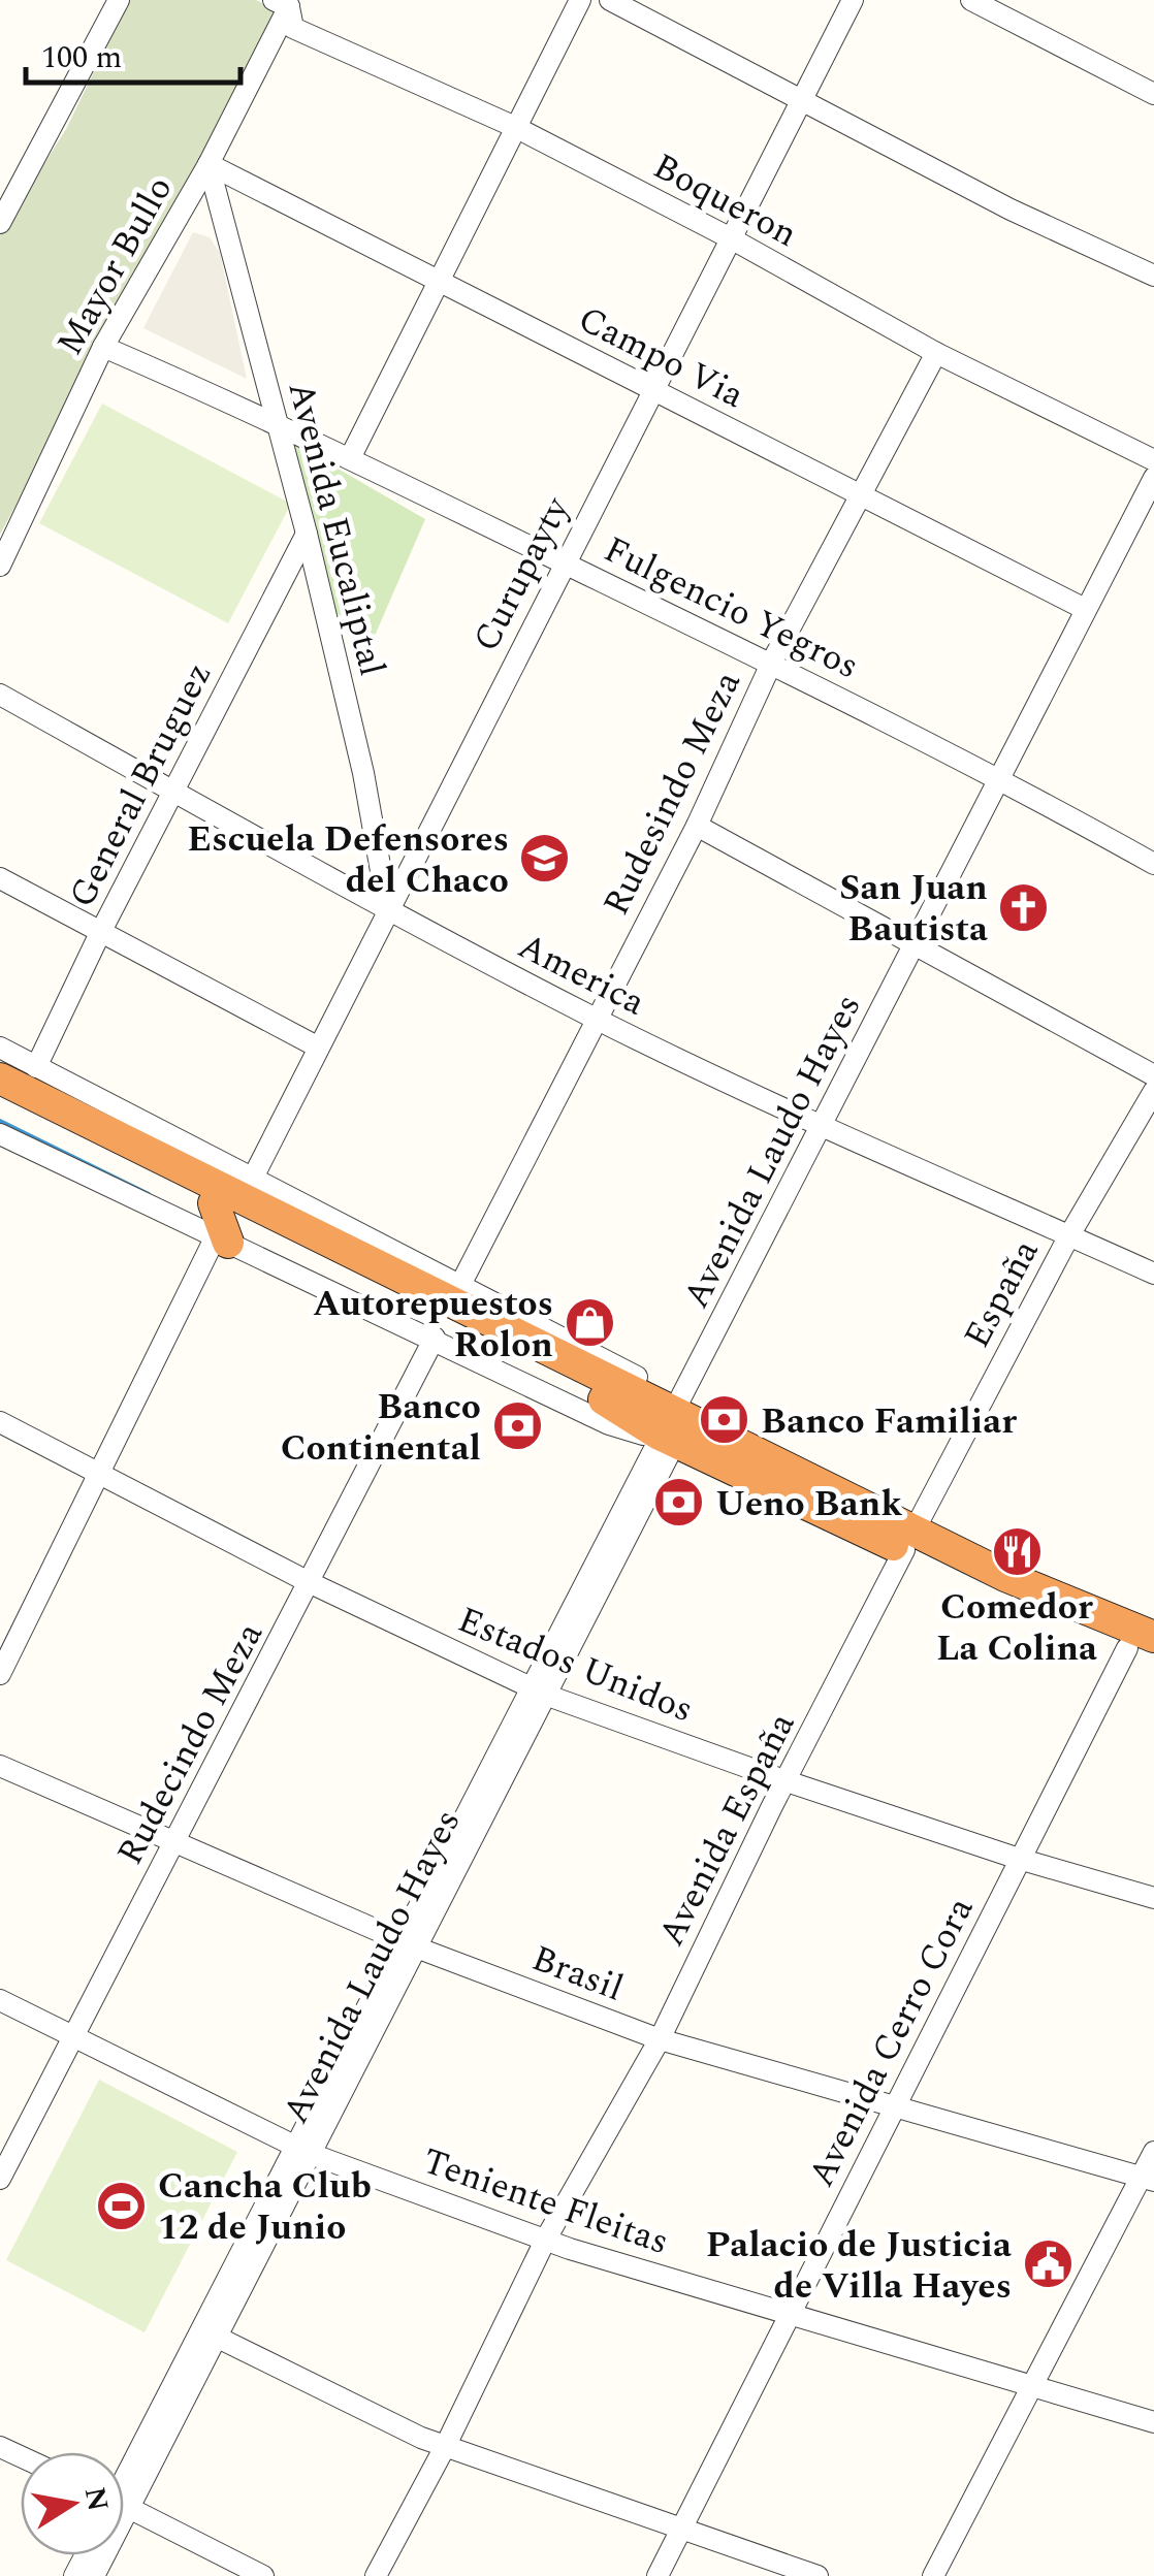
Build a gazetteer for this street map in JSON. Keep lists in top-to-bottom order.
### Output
{
  "streets": {
    "street": [
      "Boqueron",
      "Mayor Bullo",
      "Campo Via",
      "Avenida Eucaliptal",
      "Curupayty",
      "Fulgencio Yegros",
      "General Bruguez",
      "Rudesindo Meza",
      "America",
      "Avenida Laudo Hayes",
      "España",
      "Estados Unidos",
      "Rudecindo Meza",
      "Avenida España",
      "Brasil",
      "Avenida Cerro Cora",
      "Teniente Fleitas"
    ]
  },
  "crossings": [
    ["Boqueron", "Mayor Bullo"],
    ["Boqueron", "Curupayty"],
    ["Boqueron", "Rudesindo Meza"],
    ["Mayor Bullo", "Campo Via"],
    ["Mayor Bullo", "Avenida Eucaliptal"],
    ["Mayor Bullo", "Fulgencio Yegros"],
    ["Campo Via", "Avenida Eucaliptal"],
    ["Campo Via", "Curupayty"],
    ["Campo Via", "Rudesindo Meza"],
    ["Avenida Eucaliptal", "Curupayty"],
    ["Avenida Eucaliptal", "Fulgencio Yegros"],
    ["Avenida Eucaliptal", "General Bruguez"],
    ["Avenida Eucaliptal", "America"],
    ["Curupayty", "Fulgencio Yegros"],
    ["Curupayty", "America"],
    ["Fulgencio Yegros", "Rudesindo Meza"],
    ["Fulgencio Yegros", "Avenida Laudo Hayes"],
    ["General Bruguez", "America"],
    ["Rudesindo Meza", "America"],
    ["America", "Avenida Laudo Hayes"],
    ["America", "España"],
    ["Avenida Laudo Hayes", "Estados Unidos"],
    ["Avenida Laudo Hayes", "Brasil"],
    ["Avenida Laudo Hayes", "Teniente Fleitas"],
    ["España", "Avenida España"],
    ["Estados Unidos", "Rudecindo Meza"],
    ["Estados Unidos", "Avenida España"],
    ["Estados Unidos", "Avenida Cerro Cora"],
    ["Rudecindo Meza", "Brasil"],
    ["Rudecindo Meza", "Teniente Fleitas"],
    ["Avenida España", "Brasil"],
    ["Avenida España", "Teniente Fleitas"],
    ["Brasil", "Avenida Cerro Cora"],
    ["Avenida Cerro Cora", "Teniente Fleitas"]
  ],
  "places": {
    "school or university": ["Escuela Defensores del Chaco"],
    "church": ["San Juan Bautista"],
    "shop": ["Autorepuestos Rolon"],
    "bank": ["Banco Familiar", "Banco Continental", "Ueno Bank"],
    "restaurant": ["Comedor La Colina"],
    "sports": ["Cancha Club 12 de Junio"],
    "public building": ["Palacio de Justicia de Villa Hayes"]
  },
  "scale_bar": "100 m",
  "north": "right"
}
